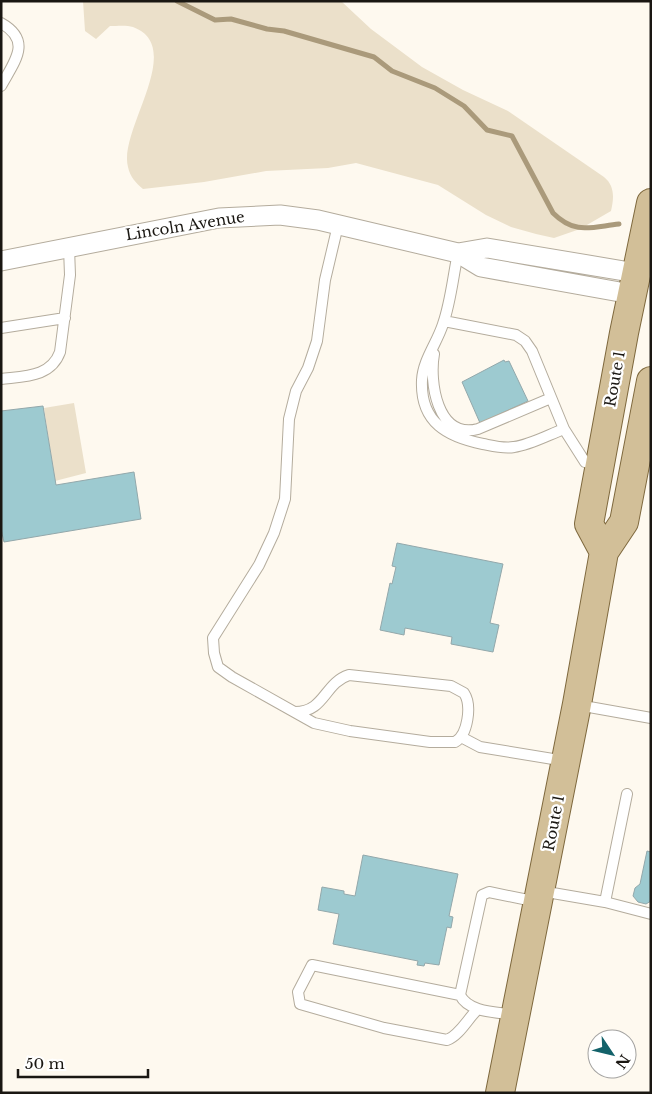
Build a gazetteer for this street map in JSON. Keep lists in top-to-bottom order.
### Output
{
  "streets": {
    "main road": ["Route 1"],
    "street": ["Lincoln Avenue"]
  },
  "crossings": [
    ["Lincoln Avenue", "Route 1"]
  ],
  "scale_bar": "50 m",
  "north": "bottom right"
}
